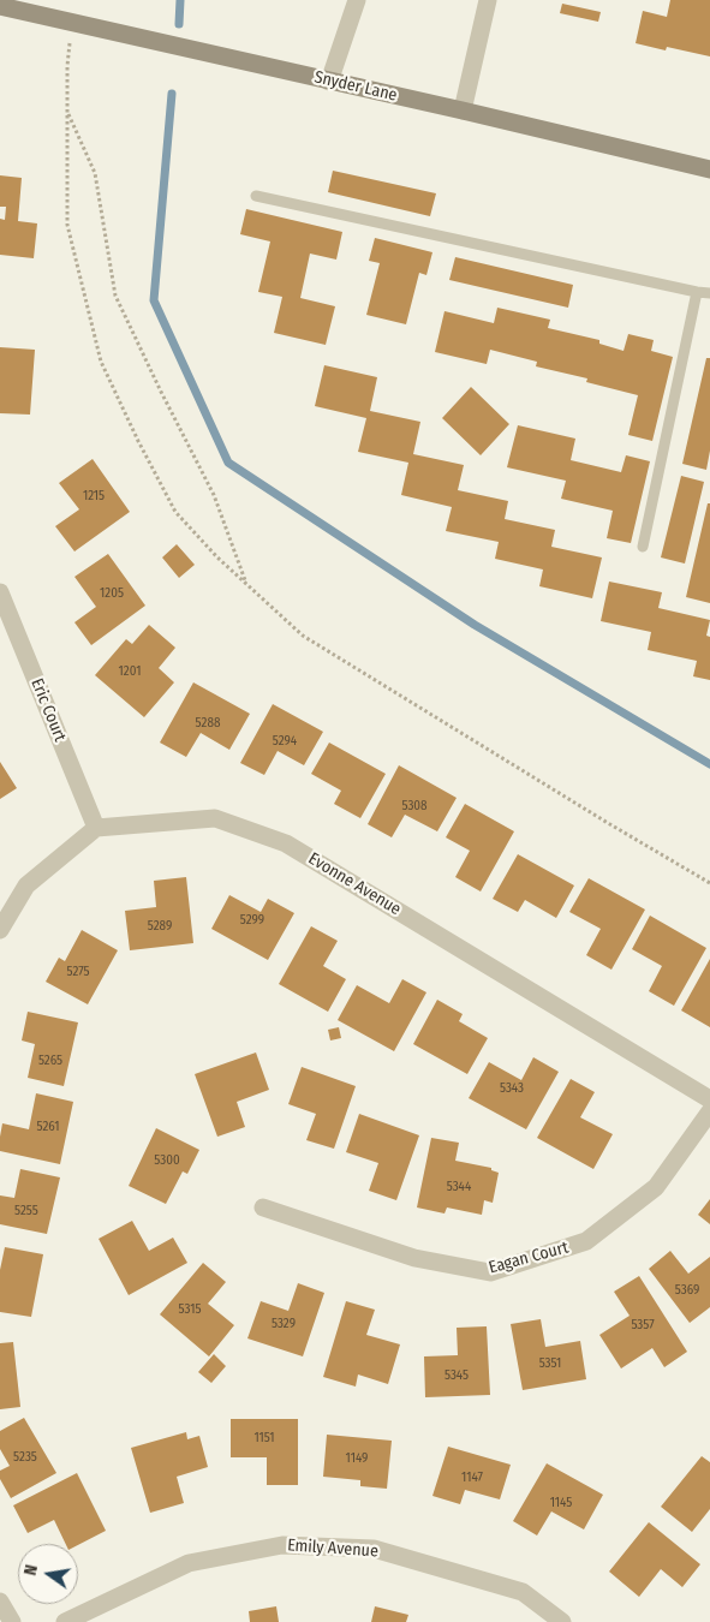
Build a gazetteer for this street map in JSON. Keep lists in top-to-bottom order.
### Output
{
  "streets": {
    "street": [
      "Snyder Lane",
      "Eric Court",
      "Evonne Avenue",
      "Eagan Court",
      "Emily Avenue"
    ]
  },
  "crossings": [
    ["Eric Court", "Evonne Avenue"]
  ],
  "house_numbers": [
    "1215",
    "1205",
    "1201",
    "5288",
    "5294",
    "5308",
    "5299",
    "5289",
    "5275",
    "5265",
    "5343",
    "5261",
    "5300",
    "5344",
    "5255",
    "5369",
    "5315",
    "5329",
    "5357",
    "5351",
    "5345",
    "1151",
    "5235",
    "1149",
    "1147",
    "1145"
  ],
  "north": "left"
}
